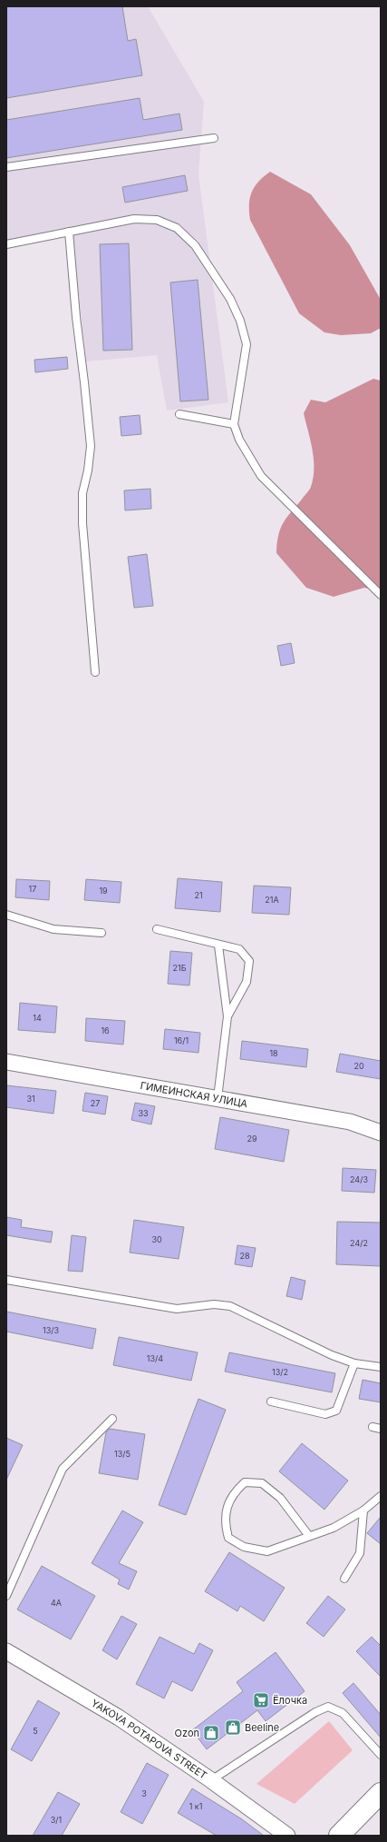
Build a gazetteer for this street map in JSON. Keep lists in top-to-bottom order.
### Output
{
  "streets": {
    "street": ["ГИМЕИНСКАЯ УЛИЦА", "YAKOVA POTAPOVA STREET"]
  },
  "places": {
    "supermarket": ["Ёлочка"],
    "shop": ["Beeline", "Ozon"]
  },
  "house_numbers": [
    "17",
    "19",
    "21",
    "21А",
    "21Б",
    "14",
    "16",
    "16/1",
    "18",
    "20",
    "31",
    "27",
    "33",
    "29",
    "24/3",
    "30",
    "24/2",
    "28",
    "13/3",
    "13/4",
    "13/2",
    "13/5",
    "4А",
    "5",
    "3",
    "1 к1",
    "3/1"
  ]
}
